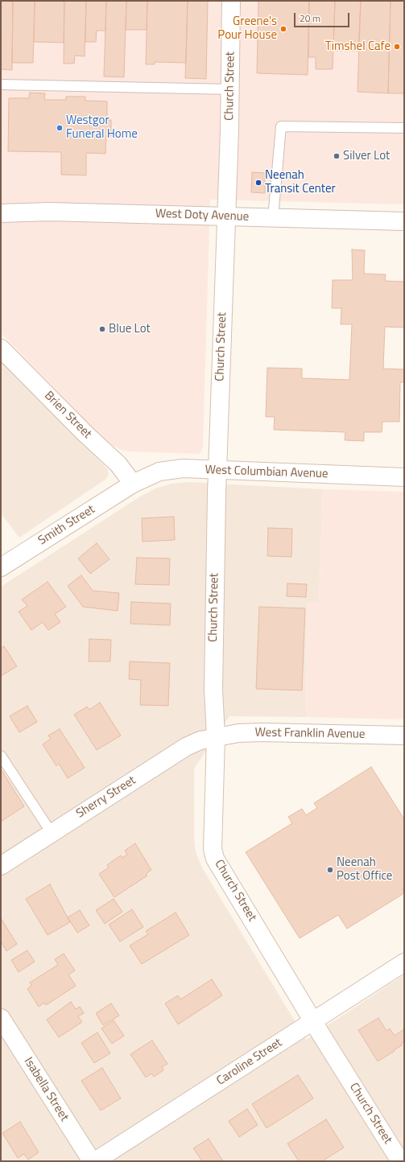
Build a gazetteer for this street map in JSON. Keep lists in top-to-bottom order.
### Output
{
  "streets": {
    "street": [
      "Church Street",
      "West Doty Avenue",
      "Brien Street",
      "West Columbian Avenue",
      "Smith Street",
      "West Franklin Avenue",
      "Sherry Street",
      "Caroline Street",
      "Isabella Street"
    ]
  },
  "crossings": [
    ["Church Street", "West Doty Avenue"],
    ["Church Street", "West Columbian Avenue"],
    ["Church Street", "West Franklin Avenue"],
    ["Church Street", "Sherry Street"],
    ["Church Street", "Caroline Street"],
    ["Brien Street", "West Columbian Avenue"],
    ["Brien Street", "Smith Street"],
    ["West Columbian Avenue", "Smith Street"],
    ["West Franklin Avenue", "Sherry Street"]
  ],
  "places": [
    "Greene's Pour House",
    "Timshel Cafe",
    "Westgor Funeral Home",
    "Silver Lot",
    "Neenah Transit Center",
    "Blue Lot",
    "Neenah Post Office"
  ],
  "scale_bar": "20 m"
}
